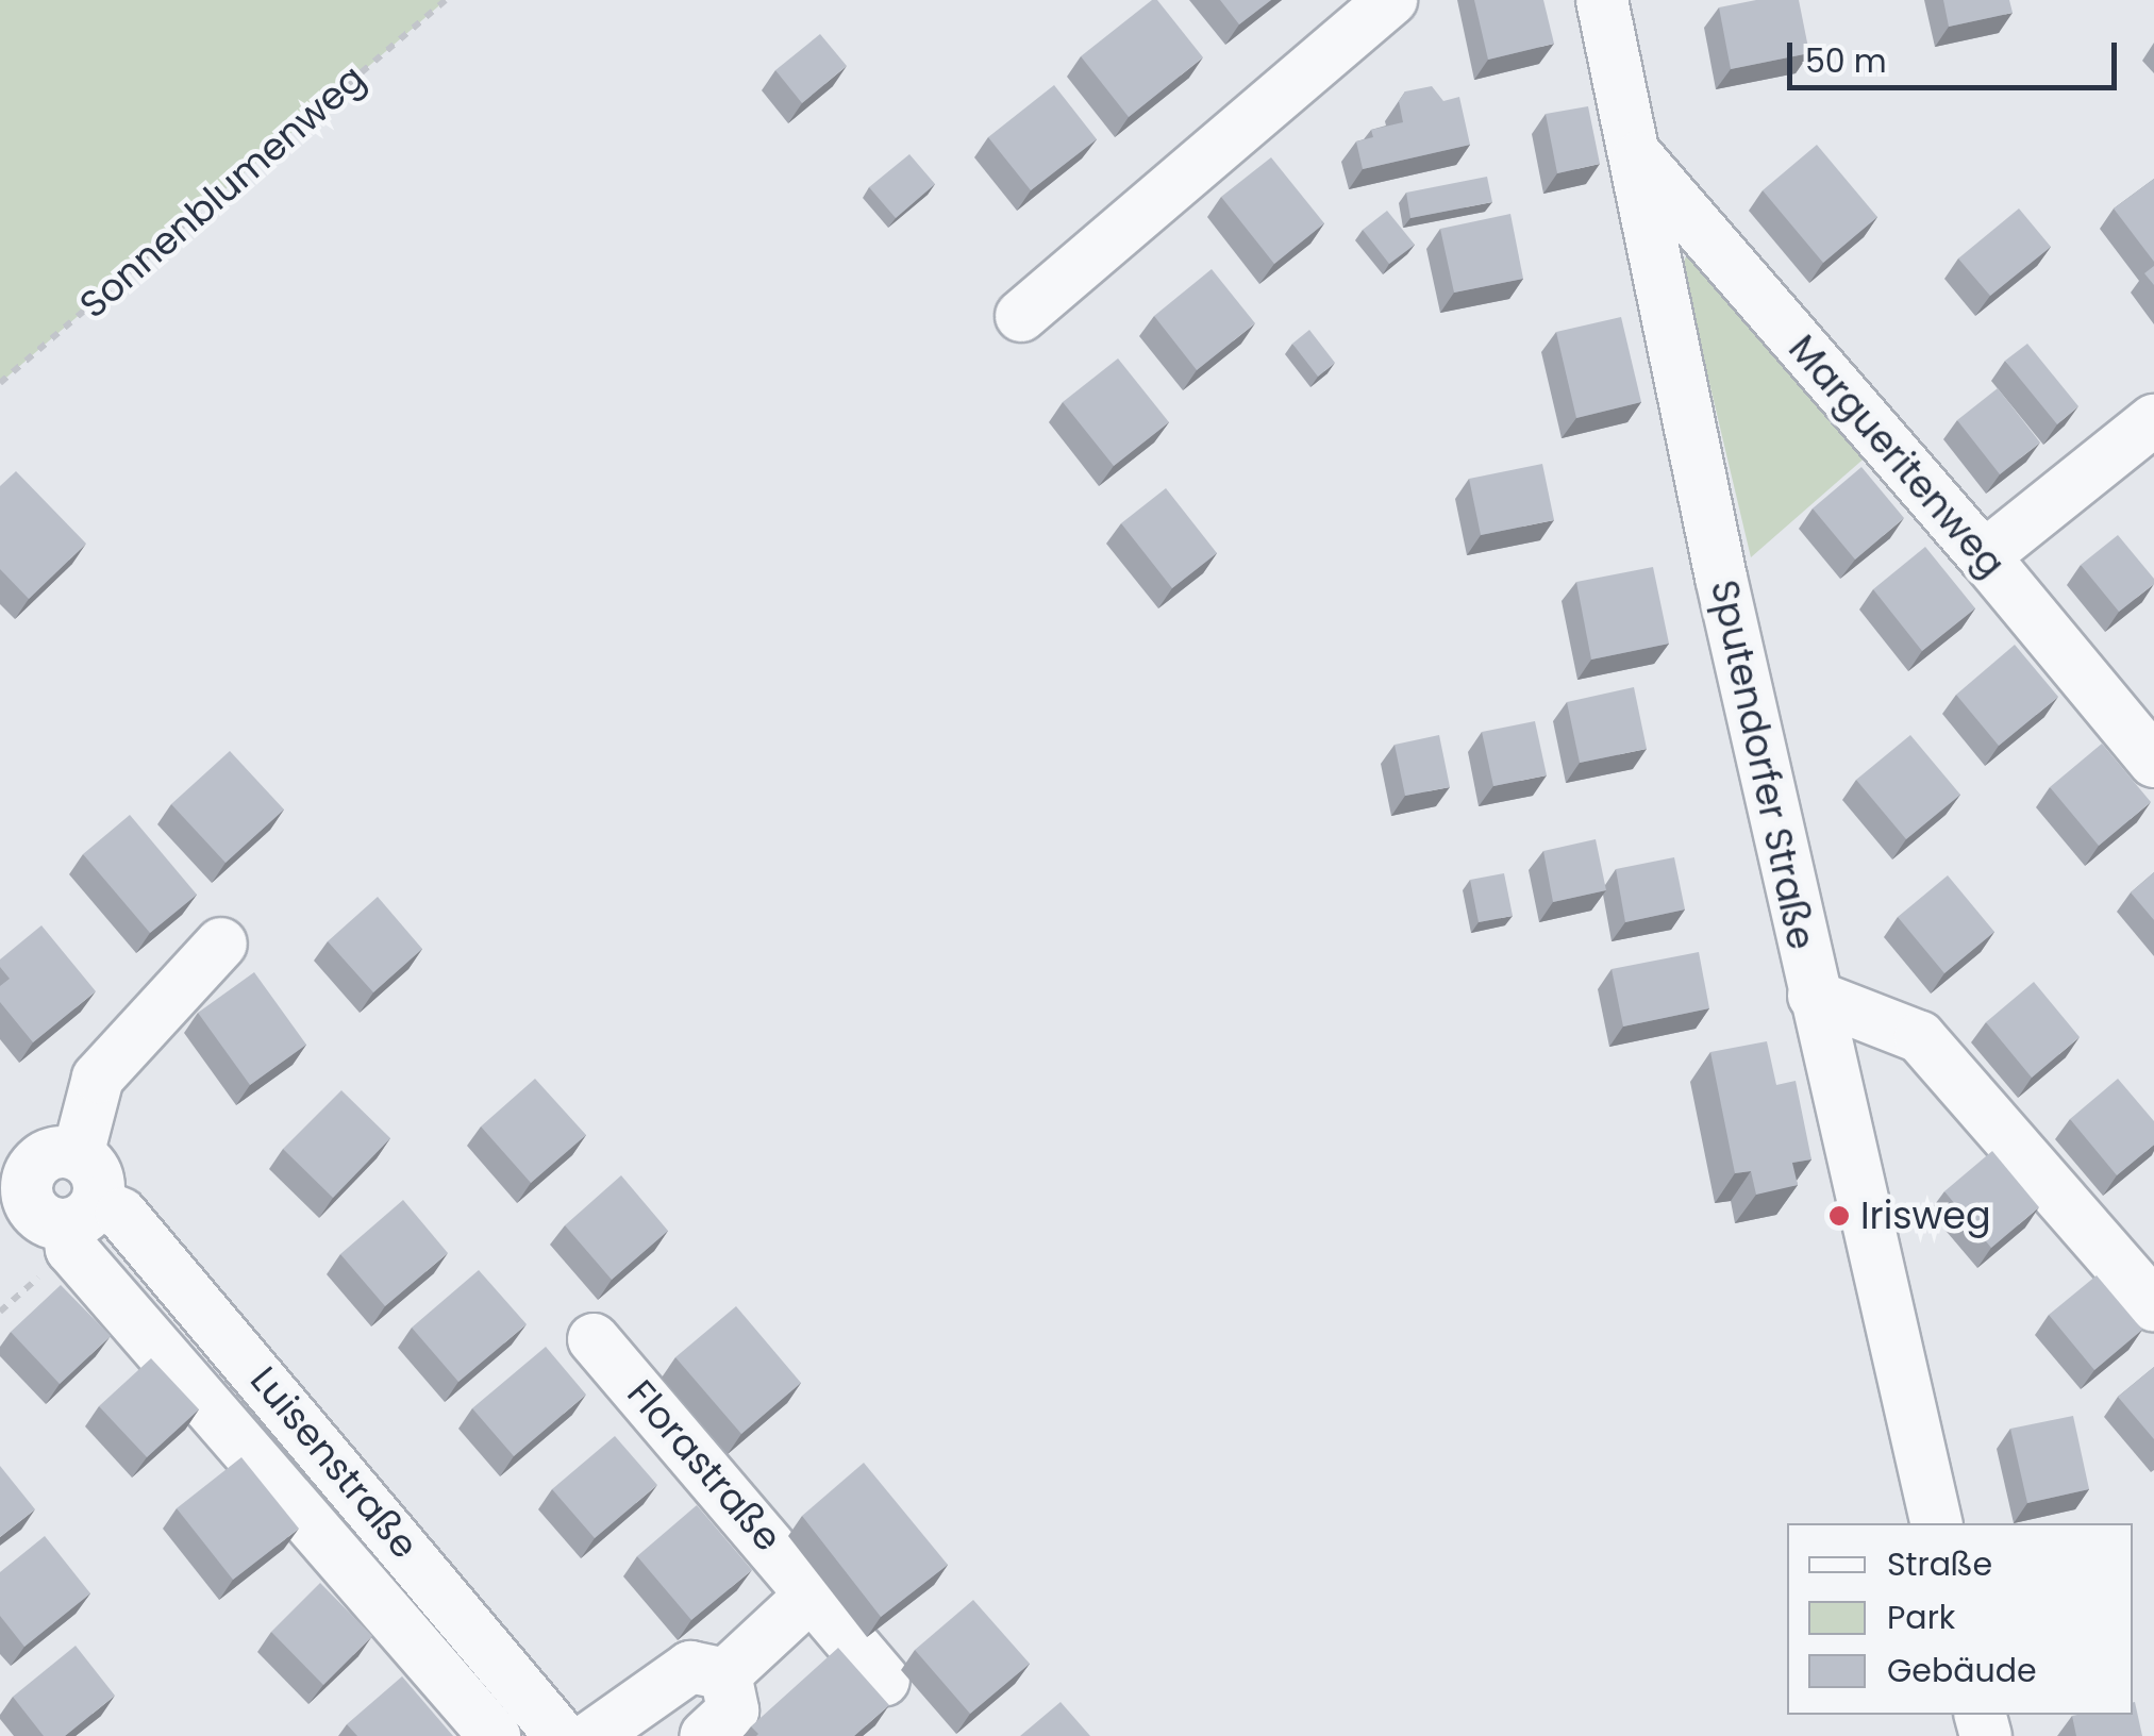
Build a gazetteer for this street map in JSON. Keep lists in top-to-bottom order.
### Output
{
  "streets": {
    "street": [
      "Margueritenweg",
      "Sputendorfer Straße",
      "Luisenstraße",
      "Florastraße"
    ],
    "path": ["Sonnenblumenweg"]
  },
  "crossings": [
    ["Margueritenweg", "Sputendorfer Straße"]
  ],
  "places": ["Irisweg"],
  "legend": ["Straße", "Park", "Gebäude"],
  "scale_bar": "50 m"
}
